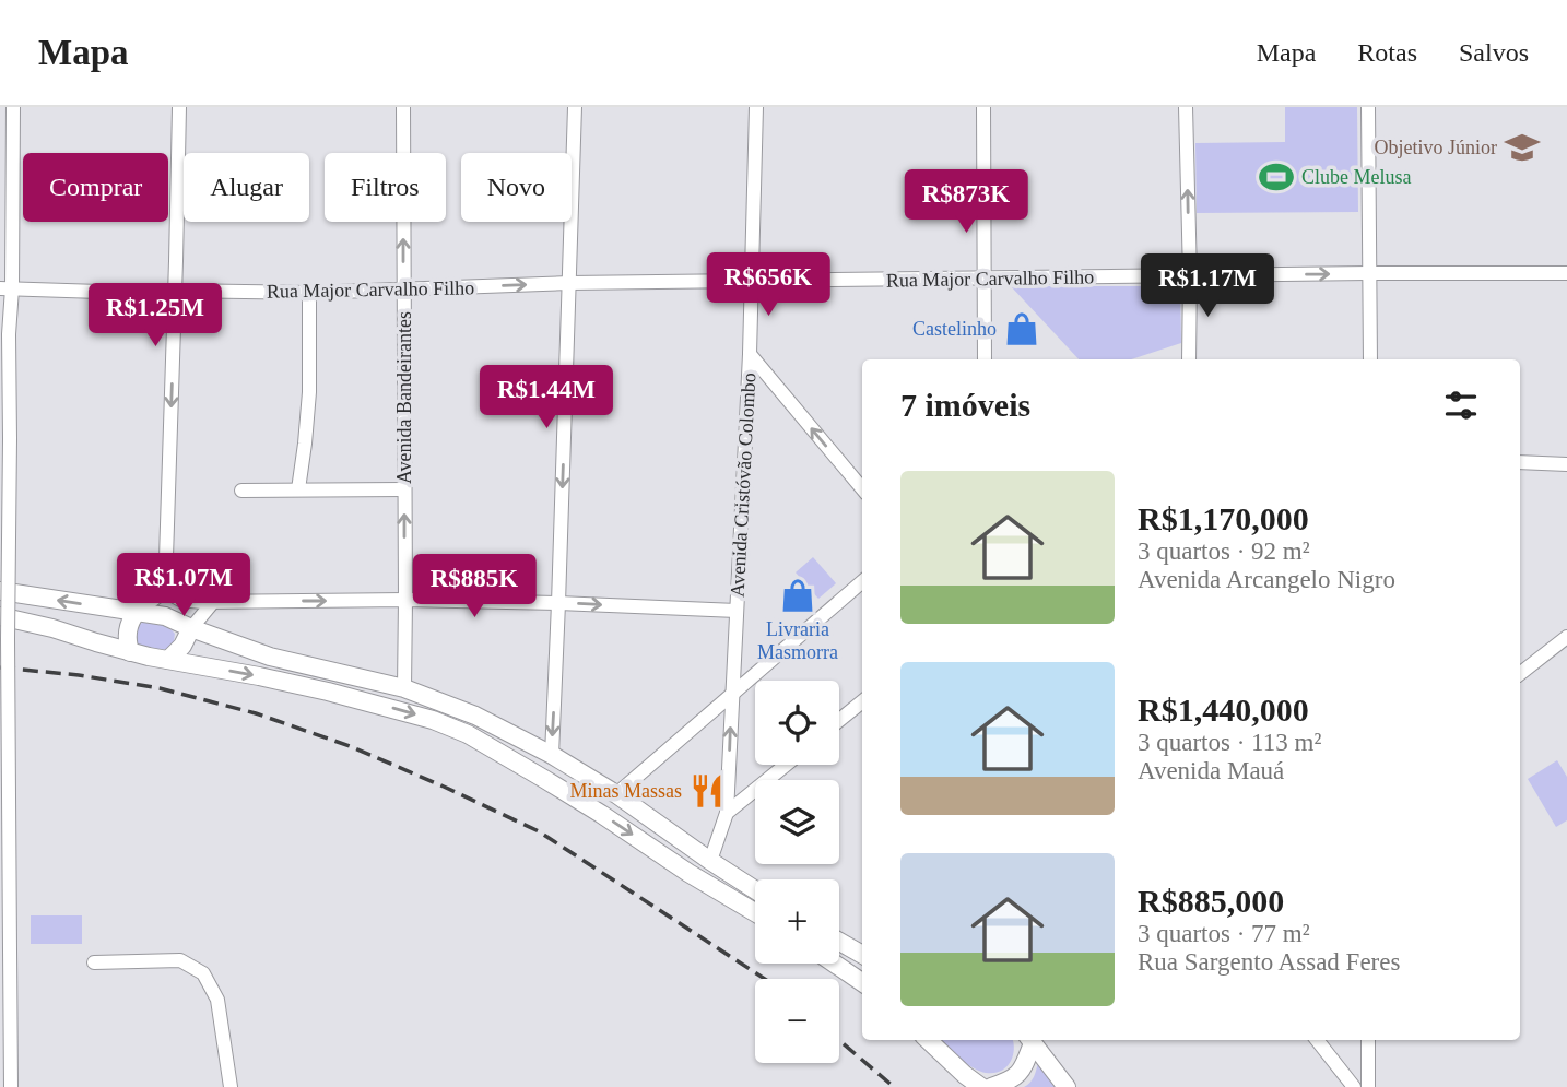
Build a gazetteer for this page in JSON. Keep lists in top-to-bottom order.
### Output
{
  "streets": {
    "street": ["Rua Major Carvalho Filho", "Avenida Bandeirantes", "Avenida Cristóvão Colombo"]
  },
  "crossings": [
    ["Rua Major Carvalho Filho", "Avenida Bandeirantes"],
    ["Rua Major Carvalho Filho", "Avenida Cristóvão Colombo"]
  ],
  "one_way": ["Avenida Bandeirantes"],
  "places": {
    "school or university": ["Objetivo Júnior"],
    "sports": ["Clube Melusa"],
    "shop": ["Castelinho", "Livraria Masmorra"],
    "restaurant": ["Minas Massas"]
  },
  "page": {
    "header": "Mapa",
    "nav": ["Mapa", "Rotas", "Salvos"],
    "chip": [
      "Comprar",
      "Alugar",
      "Filtros",
      "Novo"
    ],
    "price": [
      "R$873K",
      "R$656K",
      "R$1.17M",
      "R$1.25M",
      "R$1.44M",
      "R$1.07M",
      "R$885K"
    ],
    "heading": "7 imóveis",
    "list": [
      {
        "name": "R$1,170,000",
        "note": "3 quartos · 92 m² · Avenida Arcangelo Nigro"
      },
      {
        "name": "R$1,440,000",
        "note": "3 quartos · 113 m² · Avenida Mauá"
      },
      {
        "name": "R$885,000",
        "note": "3 quartos · 77 m² · Rua Sargento Assad Feres"
      }
    ],
    "map_buttons": ["+", "−"]
  }
}
